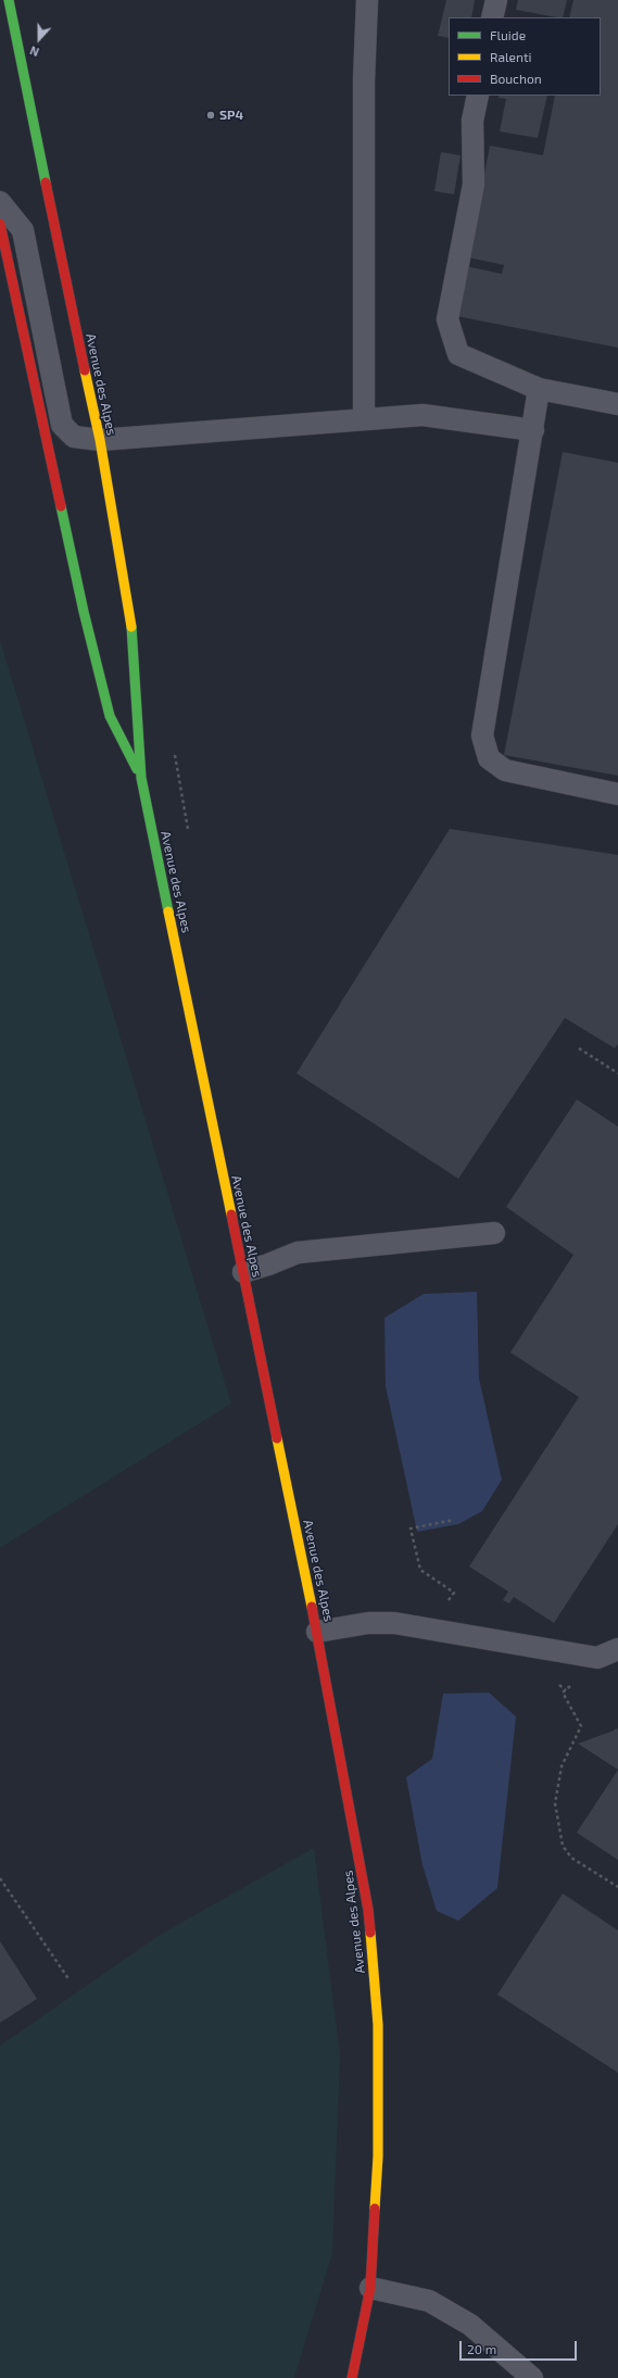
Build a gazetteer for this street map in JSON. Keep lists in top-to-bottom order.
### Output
{
  "streets": {
    "main road": ["Avenue des Alpes"]
  },
  "places": ["SP4"],
  "legend": ["Fluide", "Ralenti", "Bouchon"],
  "scale_bar": "20 m",
  "north": "bottom"
}
